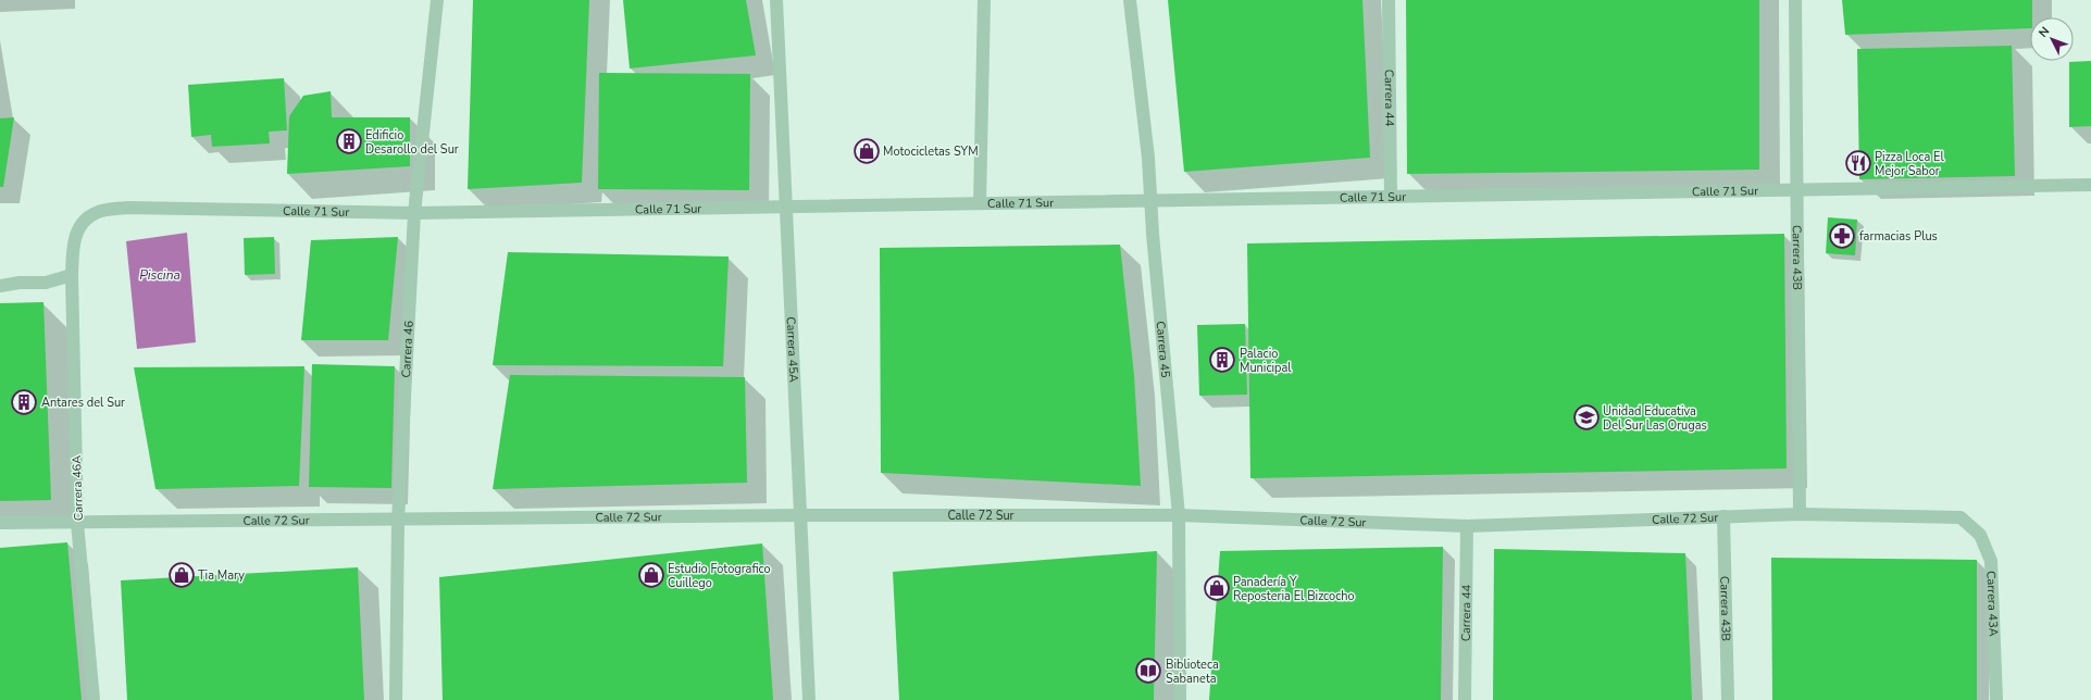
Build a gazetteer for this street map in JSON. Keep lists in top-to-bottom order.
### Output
{
  "streets": {
    "street": [
      "Carrera 44",
      "Calle 71 Sur",
      "Carrera 43B",
      "Carrera 46",
      "Carrera 45A",
      "Carrera 45",
      "Carrera 46A",
      "Calle 72 Sur",
      "Carrera 43A"
    ]
  },
  "crossings": [
    ["Carrera 44", "Calle 71 Sur"],
    ["Carrera 44", "Calle 72 Sur"],
    ["Calle 71 Sur", "Carrera 43B"],
    ["Calle 71 Sur", "Carrera 46"],
    ["Calle 71 Sur", "Carrera 45A"],
    ["Calle 71 Sur", "Carrera 45"],
    ["Calle 71 Sur", "Carrera 46A"],
    ["Carrera 43B", "Calle 72 Sur"],
    ["Carrera 46", "Calle 72 Sur"],
    ["Carrera 45A", "Calle 72 Sur"],
    ["Carrera 45", "Calle 72 Sur"],
    ["Carrera 46A", "Calle 72 Sur"],
    ["Calle 72 Sur", "Carrera 43A"]
  ],
  "water": ["Piscina"],
  "places": {
    "building": ["Edificio Desarollo del Sur", "Palacio Municipal", "Antares del Sur"],
    "shop": [
      "Motocicletas SYM",
      "Tia Mary",
      "Estudio Fotografico Cuillego",
      "Panadería Y Reposteria El Bizcocho"
    ],
    "restaurant": ["Pizza Loca El Mejor Sabor"],
    "pharmacy": ["farmacias Plus"],
    "school or university": ["Unidad Educativa Del Sur Las Orugas"],
    "library": ["Biblioteca Sabaneta"]
  },
  "north": "top left"
}
